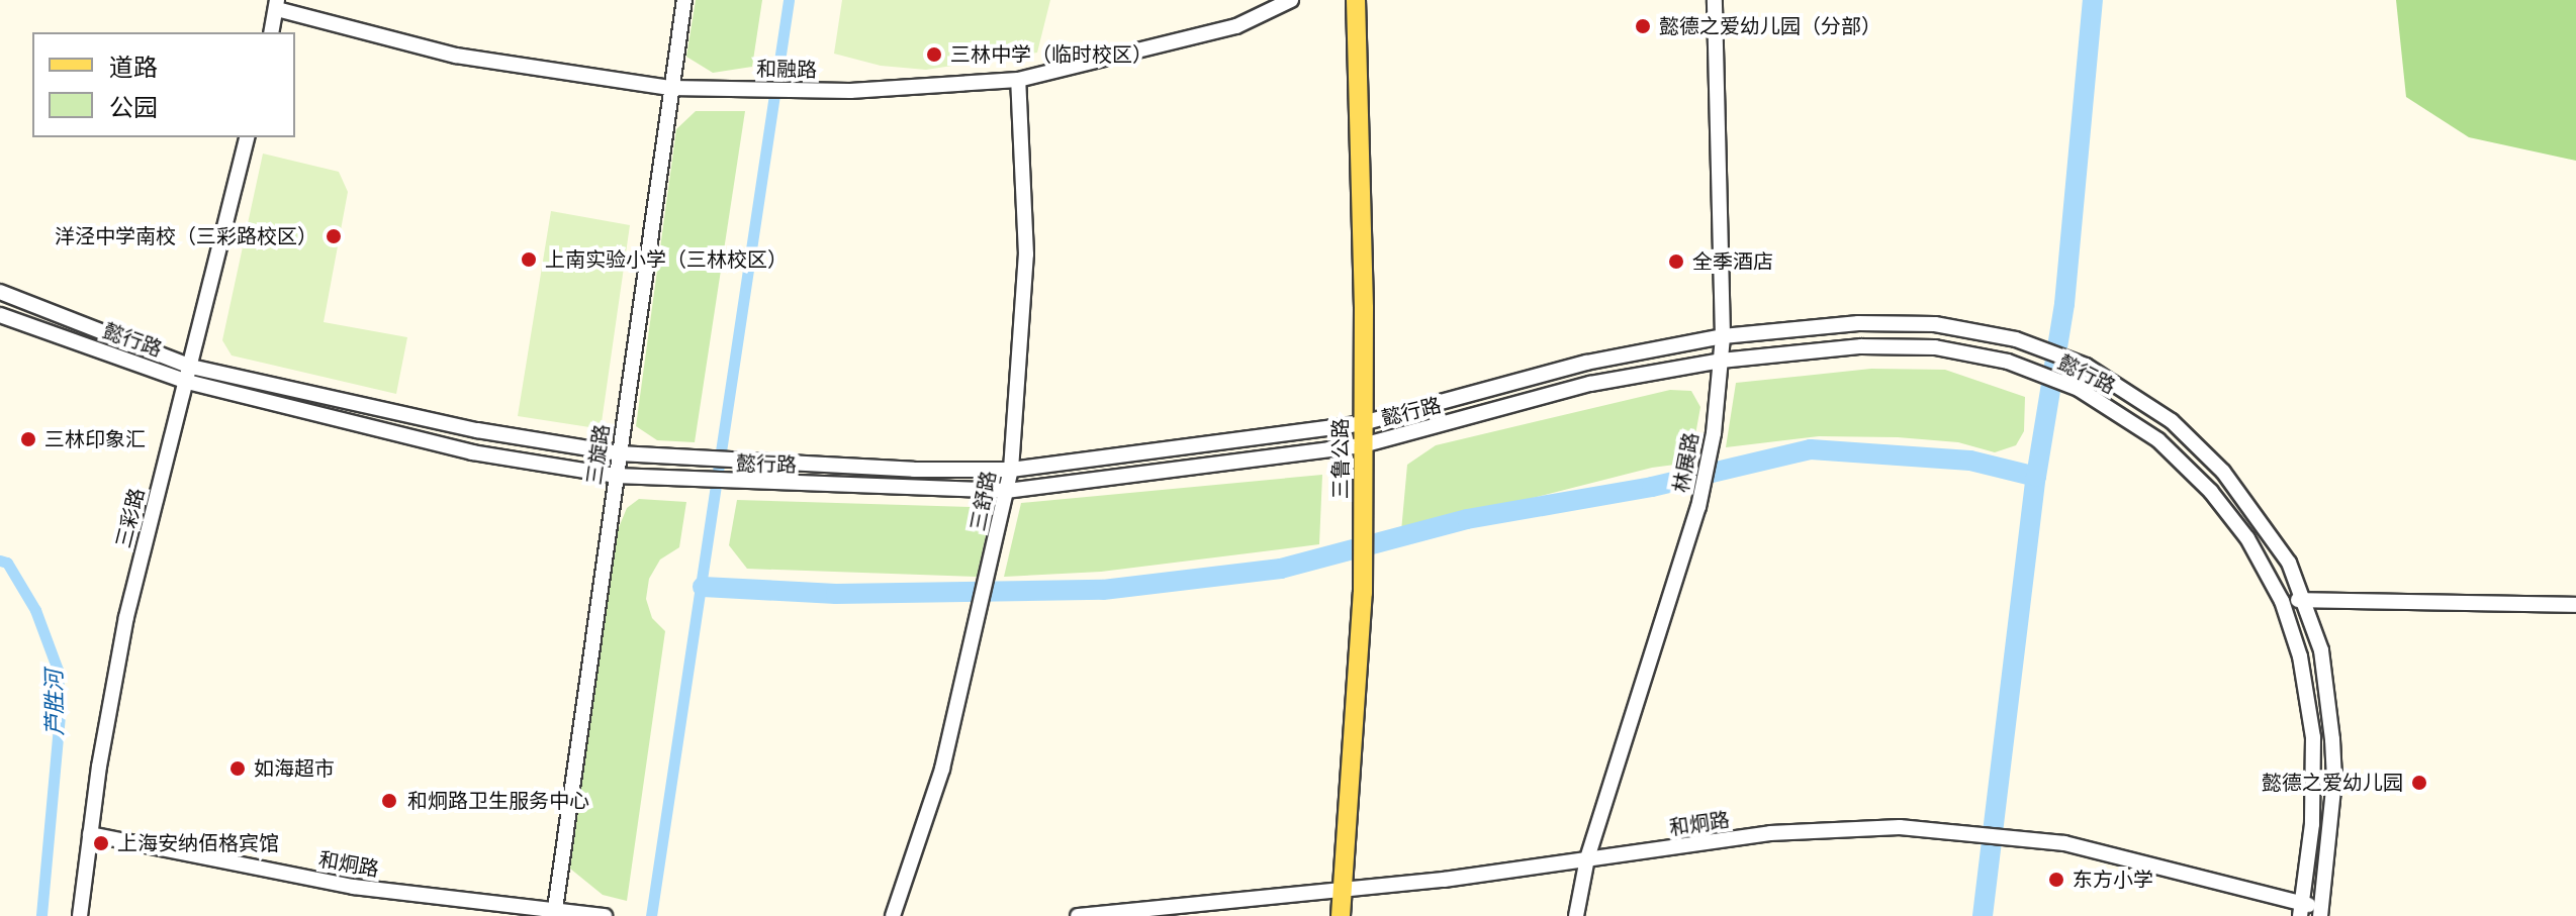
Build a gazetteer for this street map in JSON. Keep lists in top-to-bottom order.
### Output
{
  "streets": {
    "main road": ["三鲁公路"],
    "street": [
      "和融路",
      "懿行路",
      "三旋路",
      "林展路",
      "三舒路",
      "三彩路",
      "和炯路"
    ]
  },
  "crossings": [
    ["和融路", "三旋路"],
    ["和融路", "三舒路"],
    ["懿行路", "三旋路"],
    ["懿行路", "三鲁公路"],
    ["懿行路", "林展路"],
    ["懿行路", "三舒路"],
    ["懿行路", "三彩路"],
    ["懿行路", "和炯路"],
    ["三旋路", "和炯路"],
    ["三鲁公路", "和炯路"],
    ["林展路", "和炯路"],
    ["三彩路", "和炯路"]
  ],
  "water": ["芦胜河"],
  "places": [
    "懿德之爱幼儿园（分部）",
    "三林中学（临时校区）",
    "洋泾中学南校（三彩路校区）",
    "上南实验小学（三林校区）",
    "全季酒店",
    "三林印象汇",
    "如海超市",
    "懿德之爱幼儿园",
    "和炯路卫生服务中心",
    "上海安纳佰格宾馆",
    "东方小学"
  ],
  "legend": ["道路", "公园"]
}
